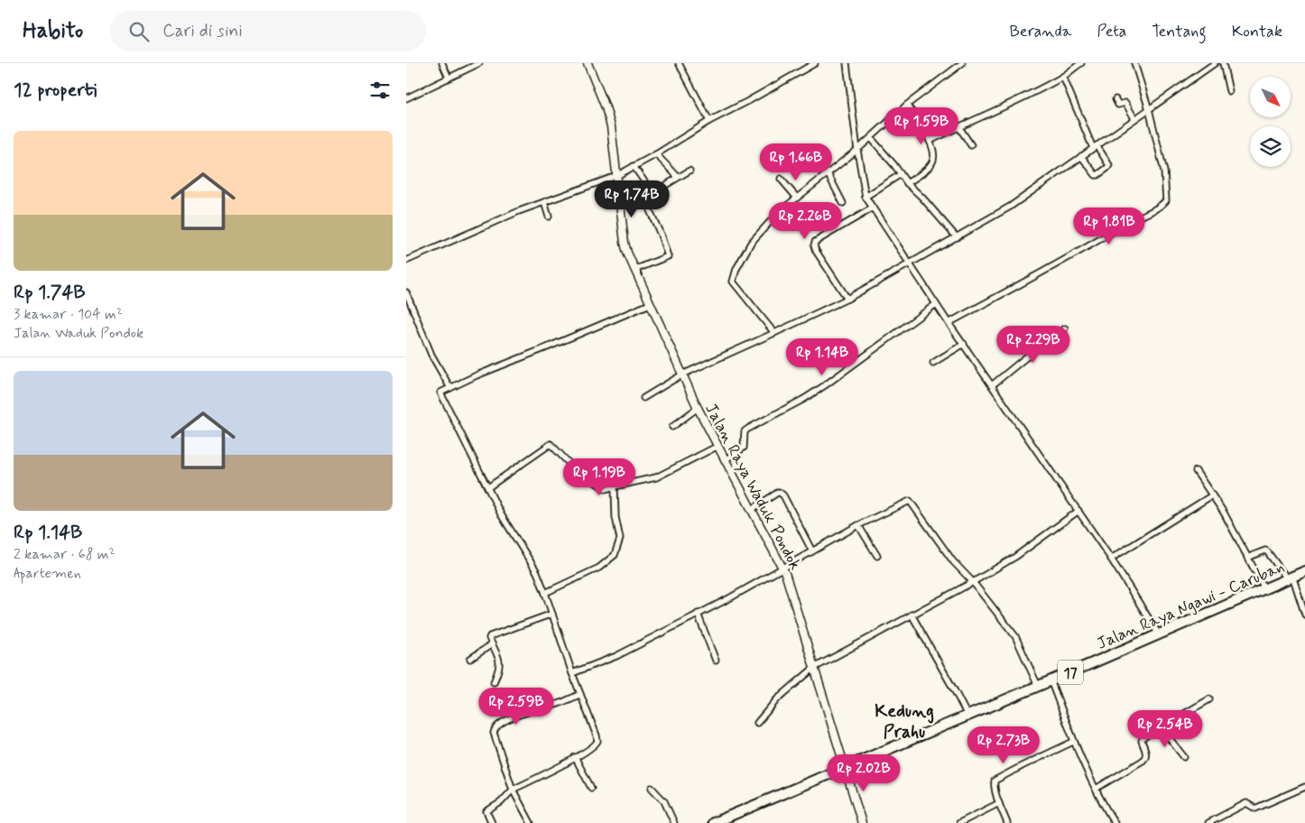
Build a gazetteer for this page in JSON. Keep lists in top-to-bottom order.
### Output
{
  "streets": {
    "highway": ["Jalan Raya Ngawi - Caruban", "17"],
    "street": ["Jalan Raya Waduk Pondok"]
  },
  "crossings": [
    ["Jalan Raya Waduk Pondok", "Jalan Raya Ngawi - Caruban"]
  ],
  "districts": ["Kedung Prahu"],
  "north": "bottom right",
  "page": {
    "header": "Habito",
    "search": "Cari di sini",
    "nav": [
      "Beranda",
      "Peta",
      "Tentang",
      "Kontak"
    ],
    "heading": "12 properti",
    "price": [
      "Rp 1.59B",
      "Rp 1.66B",
      "Rp 1.74B",
      "Rp 2.26B",
      "Rp 1.81B",
      "Rp 2.29B",
      "Rp 1.14B",
      "Rp 1.19B",
      "Rp 2.59B",
      "Rp 2.54B",
      "Rp 2.73B",
      "Rp 2.02B"
    ],
    "list": [
      {
        "name": "Rp 1.74B",
        "note": "3 kamar · 104 m² · Jalan Waduk Pondok"
      },
      {
        "name": "Rp 1.14B",
        "note": "2 kamar · 68 m² · Apartemen"
      }
    ]
  }
}
